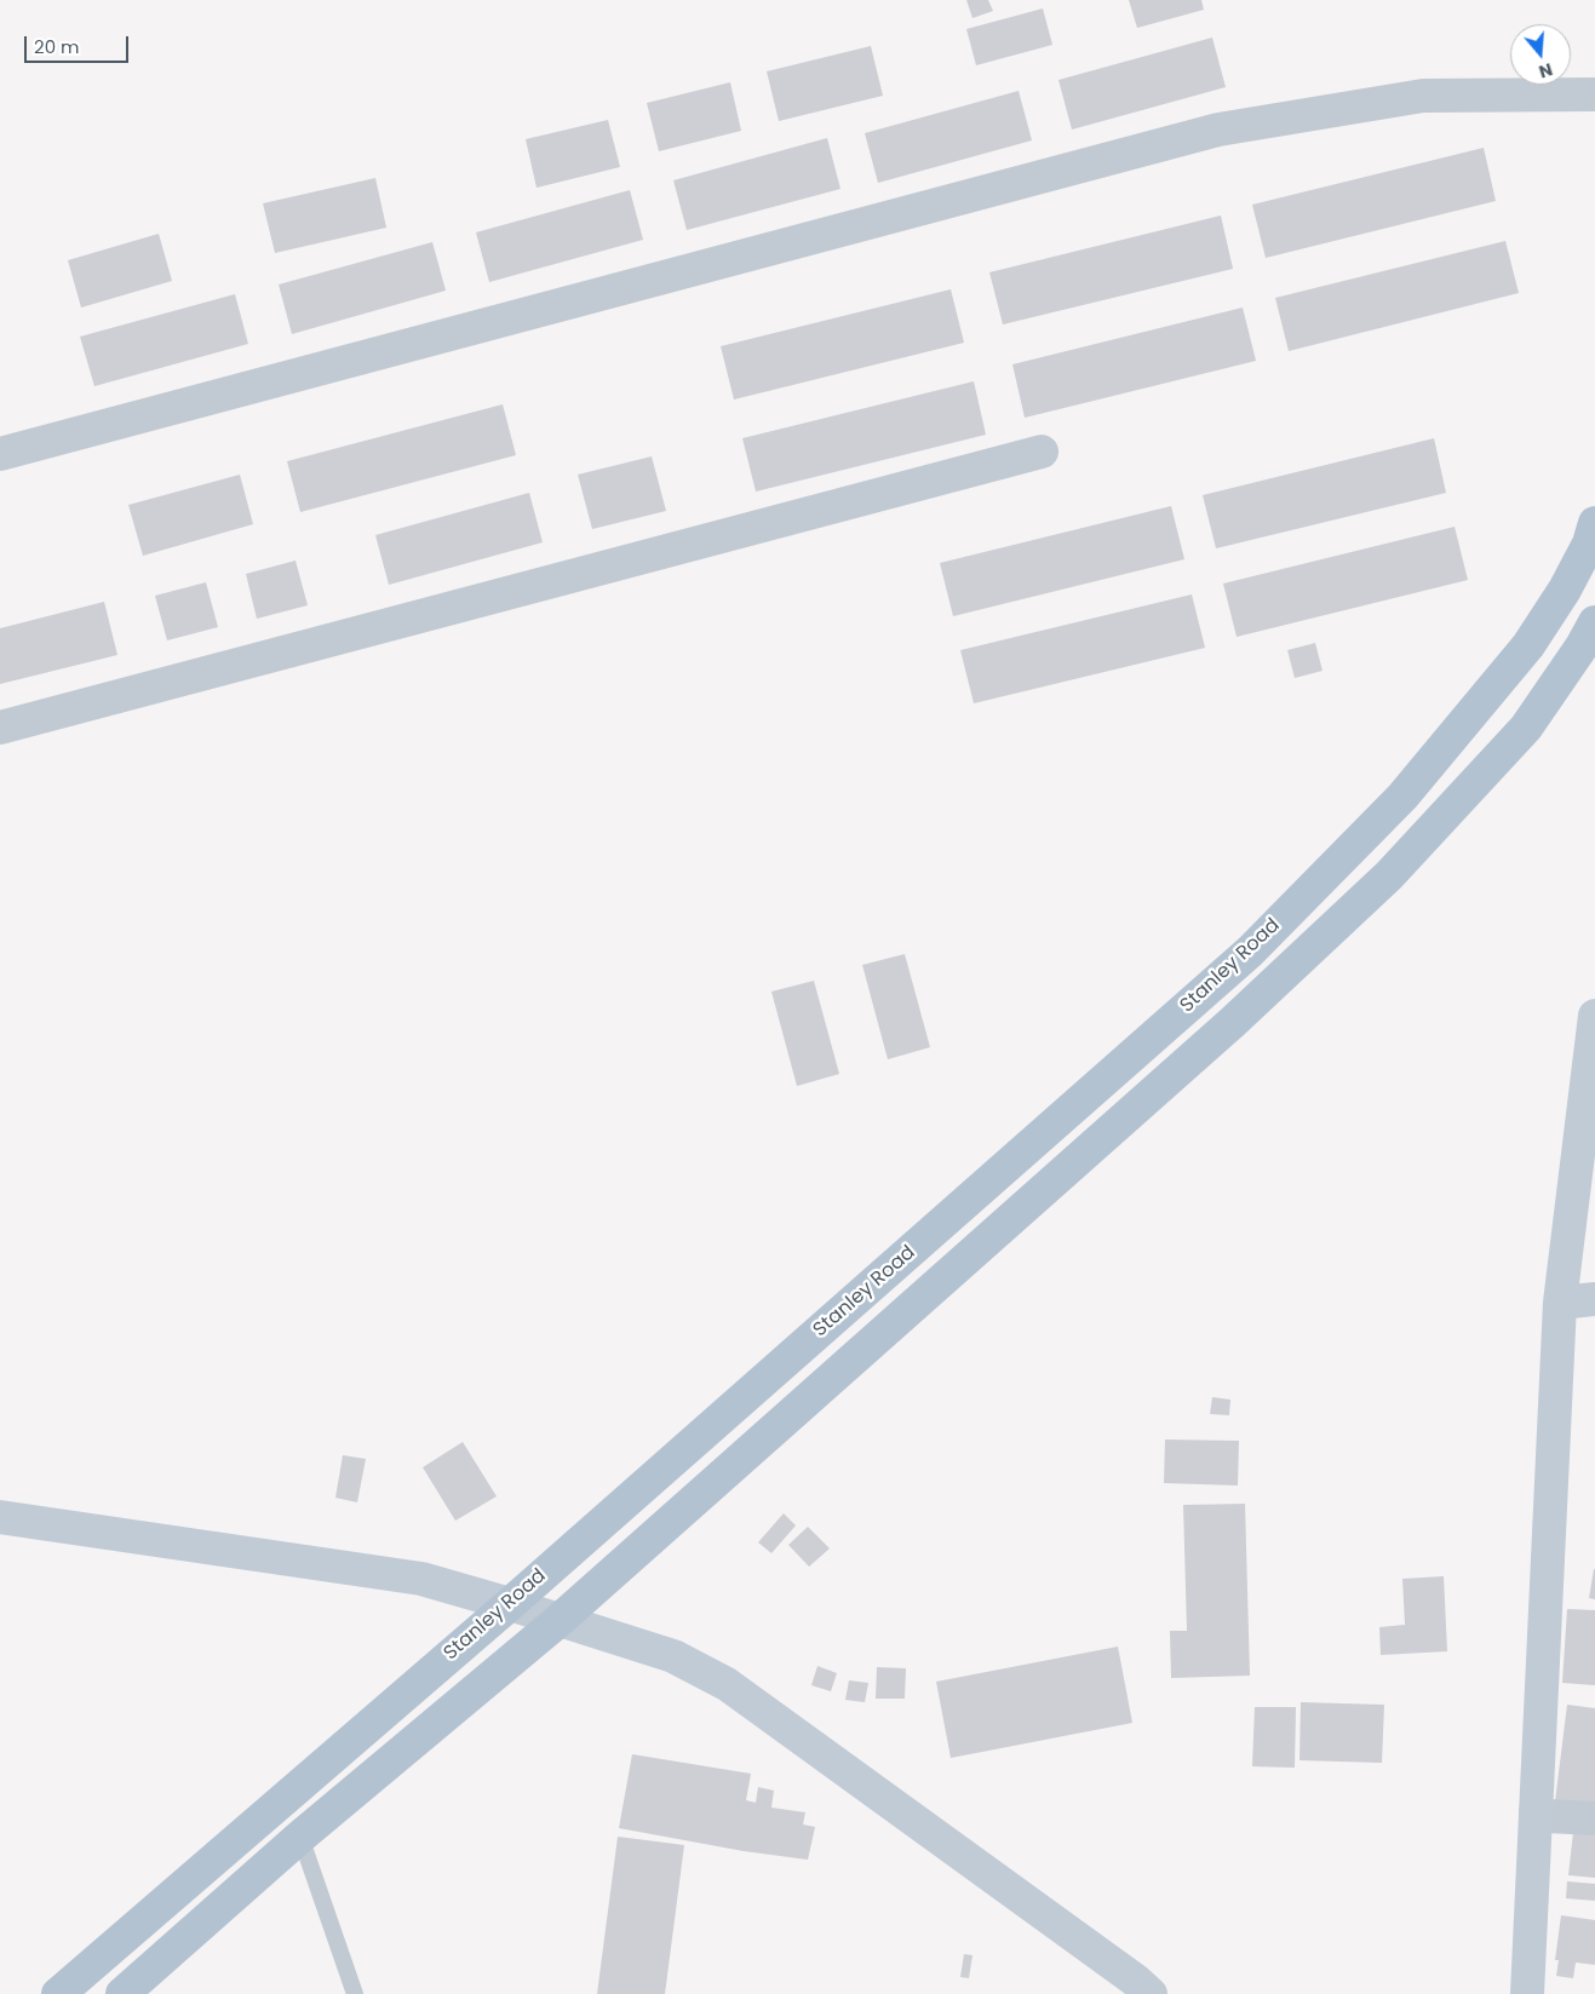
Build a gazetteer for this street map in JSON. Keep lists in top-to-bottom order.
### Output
{
  "streets": {
    "main road": ["Stanley Road"]
  },
  "scale_bar": "20 m",
  "north": "bottom"
}
